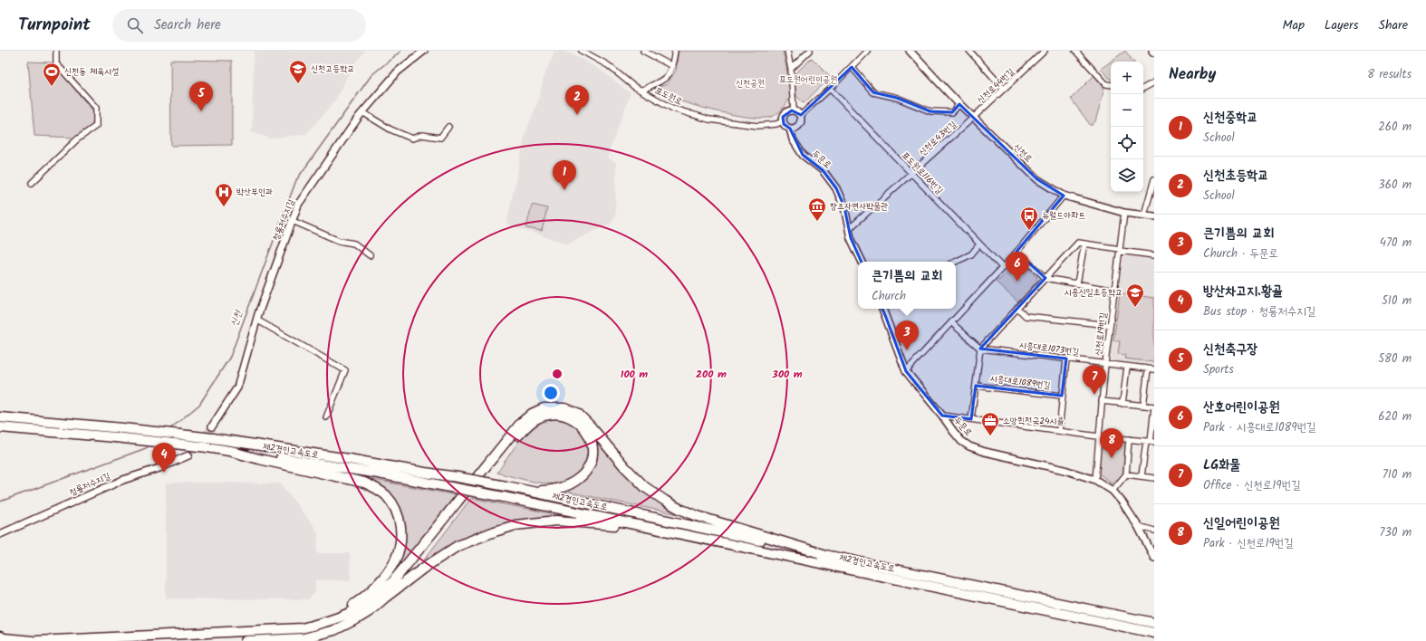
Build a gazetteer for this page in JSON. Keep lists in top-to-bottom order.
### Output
{
  "streets": {
    "highway": ["제2경인고속도로"],
    "street": [
      "신천로44번길",
      "포도원로",
      "신천로43번길",
      "신천로",
      "두문로",
      "포도원로116번길",
      "청룡저수지길",
      "신천로19번길",
      "시흥대로1073번길",
      "시흥대로1089번길"
    ]
  },
  "crossings": [
    ["신천로44번길", "신천로43번길"],
    ["신천로44번길", "신천로"],
    ["포도원로", "두문로"],
    ["신천로43번길", "신천로"],
    ["신천로43번길", "두문로"],
    ["신천로43번길", "포도원로116번길"],
    ["신천로", "신천로19번길"],
    ["두문로", "신천로19번길"],
    ["신천로19번길", "시흥대로1073번길"],
    ["시흥대로1073번길", "시흥대로1089번길"]
  ],
  "water": ["신천"],
  "parks": ["포도원어린이공원", "신천공원"],
  "places": {
    "school or university": ["신천고등학교", "시흥신일초등학교"],
    "sports": ["신천동 체육시설"],
    "hospital": ["박산부인과"],
    "museum": ["창조자연사박물관"],
    "bus stop": ["뉴월드아파트"],
    "office": ["소망퀵전국24시콜"]
  },
  "page": {
    "header": "Turnpoint",
    "search": "Search here",
    "nav": ["Map", "Layers", "Share"],
    "heading": ["Nearby", "8 results"],
    "map_buttons": ["+", "−"],
    "pins": [
      "5",
      "2",
      "1",
      "6",
      "3",
      "7",
      "8",
      "4"
    ],
    "list": [
      {
        "mark": "1",
        "name": "신천중학교",
        "note": "School",
        "value": "260 m"
      },
      {
        "mark": "2",
        "name": "신천초등학교",
        "note": "School",
        "value": "360 m"
      },
      {
        "mark": "3",
        "name": "큰기쁨의 교회",
        "note": "Church · 두문로",
        "value": "470 m"
      },
      {
        "mark": "4",
        "name": "방산차고지.황골",
        "note": "Bus stop · 청룡저수지길",
        "value": "510 m"
      },
      {
        "mark": "5",
        "name": "신천축구장",
        "note": "Sports",
        "value": "580 m"
      },
      {
        "mark": "6",
        "name": "산호어린이공원",
        "note": "Park · 시흥대로1089번길",
        "value": "620 m"
      },
      {
        "mark": "7",
        "name": "LG화물",
        "note": "Office · 신천로19번길",
        "value": "710 m"
      },
      {
        "mark": "8",
        "name": "신일어린이공원",
        "note": "Park · 신천로19번길",
        "value": "730 m"
      }
    ],
    "popup": ["큰기쁨의 교회", "Church"]
  },
  "rings": ["100 m", "200 m", "300 m"]
}
